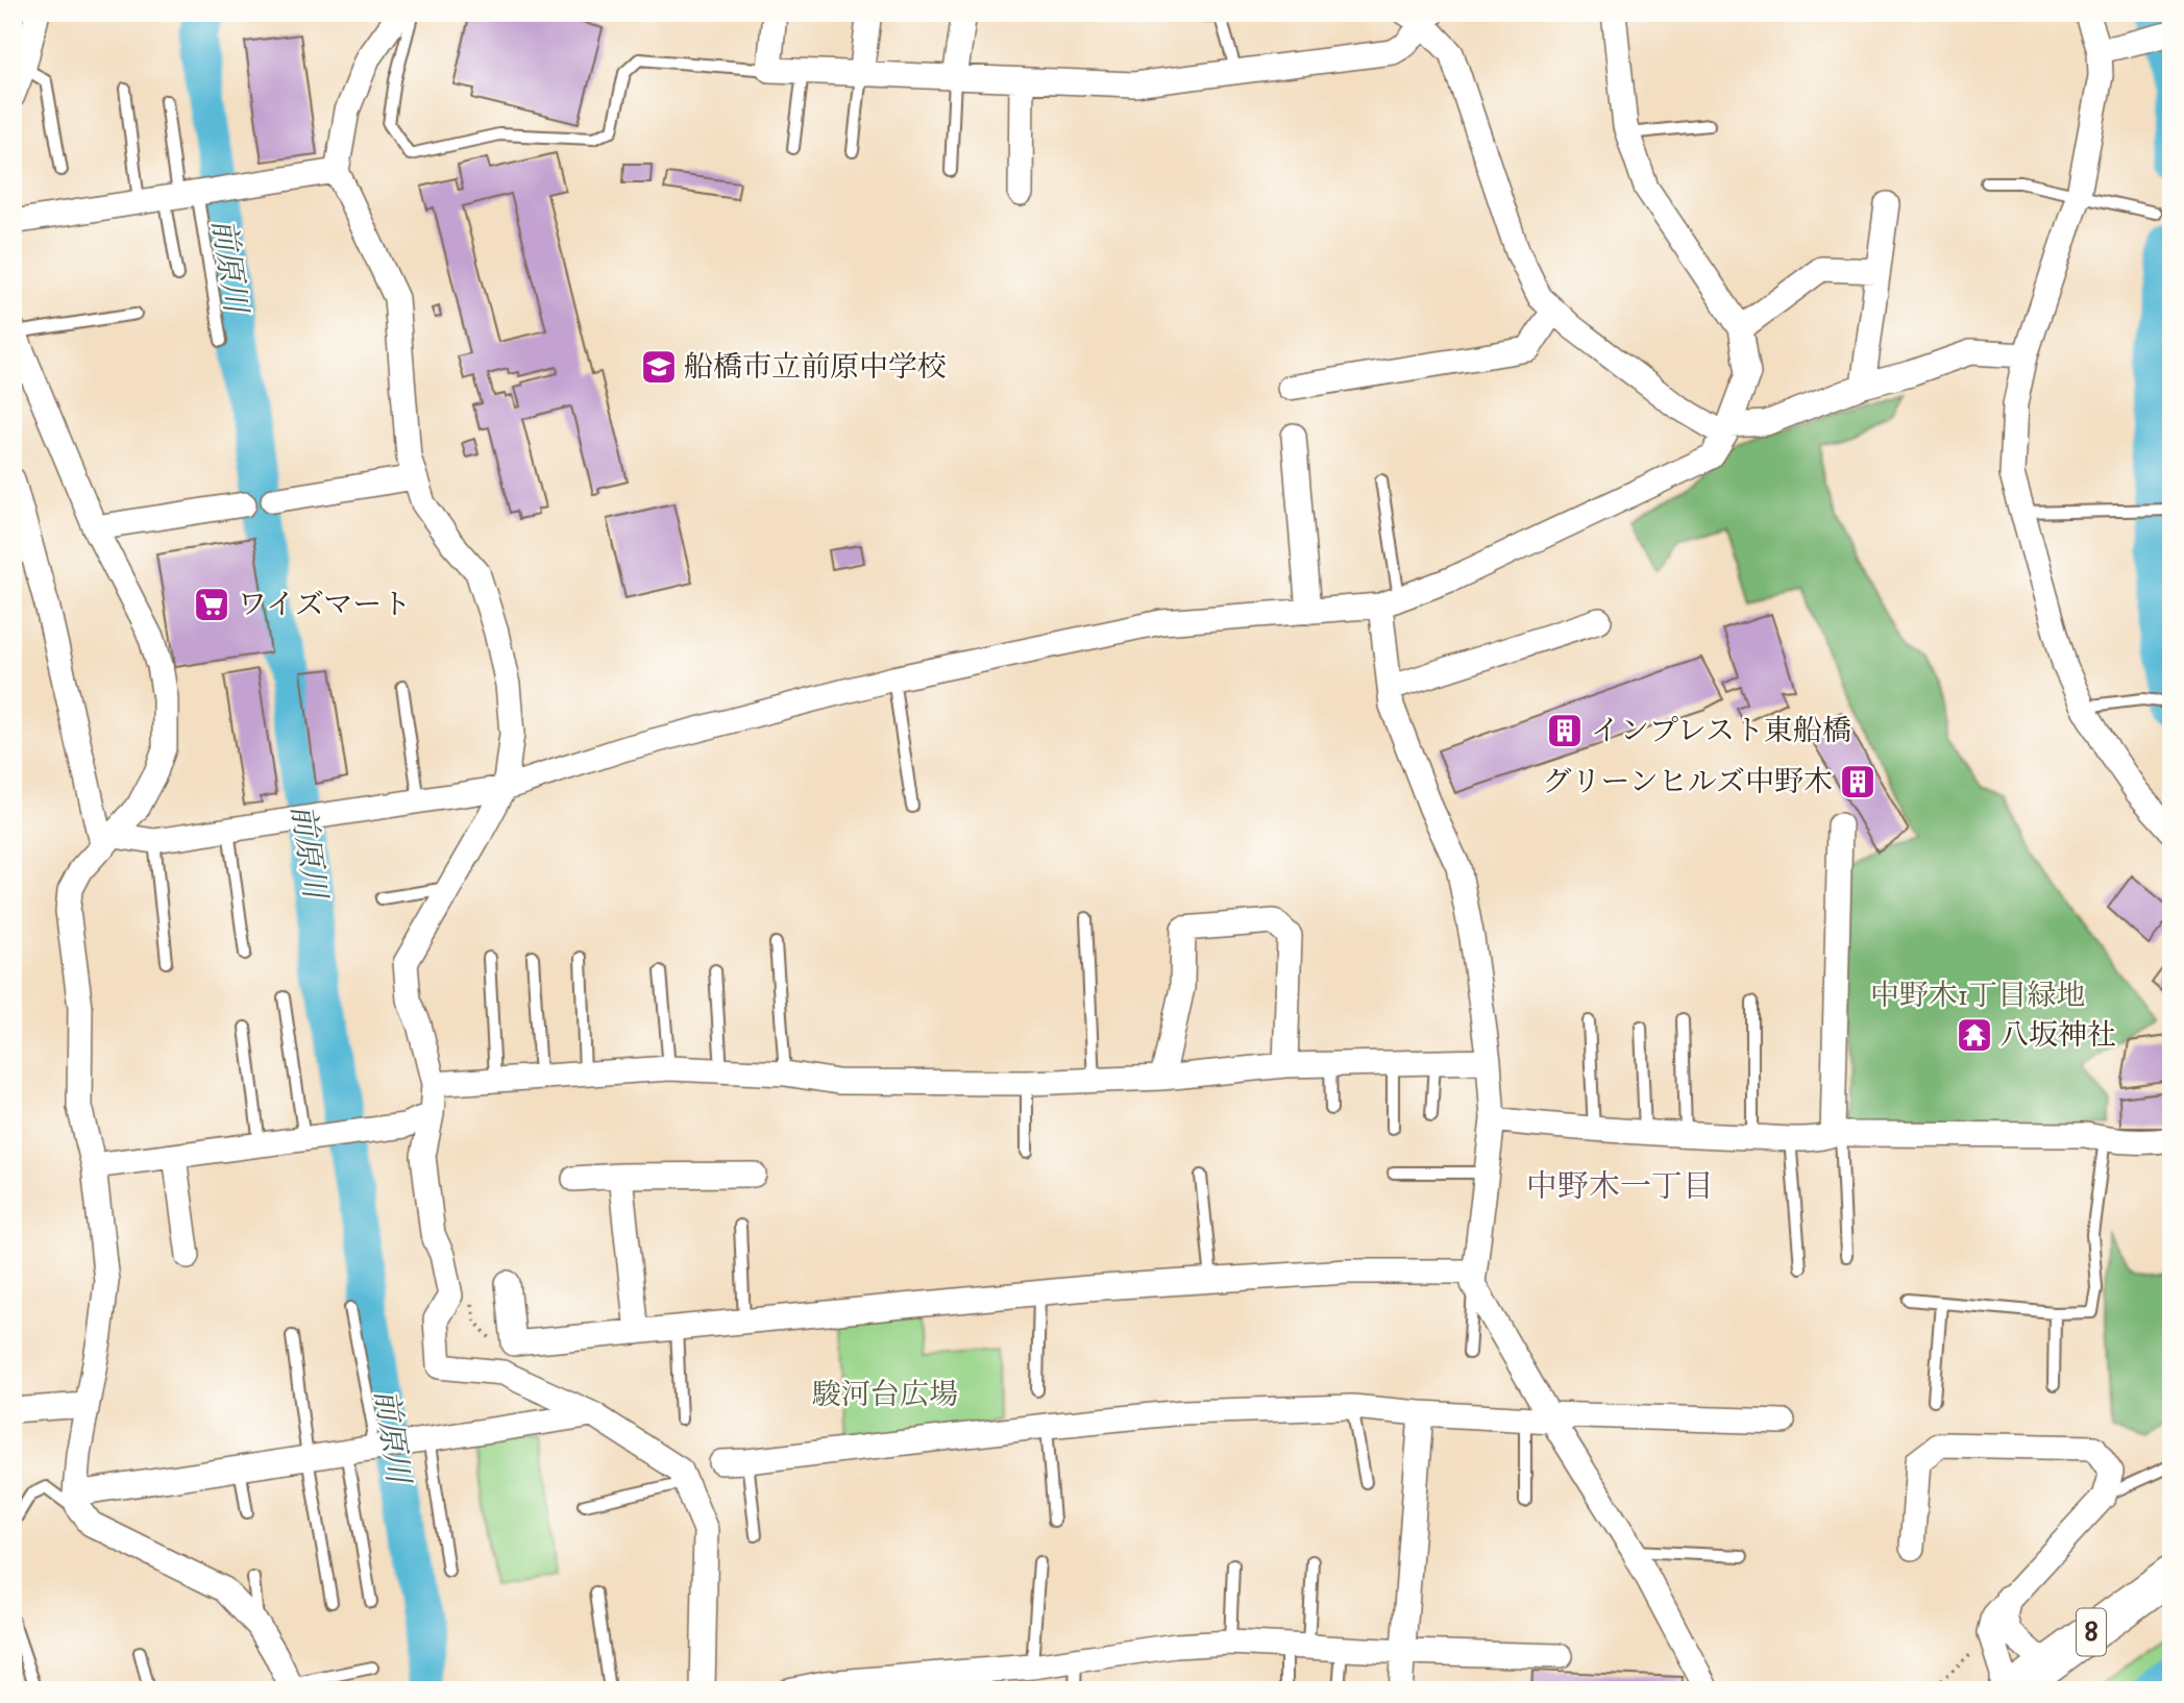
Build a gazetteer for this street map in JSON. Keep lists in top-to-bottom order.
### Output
{
  "streets": {
    "main road": ["8"]
  },
  "districts": ["中野木一丁目"],
  "water": ["前原川"],
  "parks": ["中野木1丁目緑地", "駿河台広場"],
  "places": {
    "school or university": ["船橋市立前原中学校"],
    "supermarket": ["ワイズマート"],
    "building": ["インプレスト東船橋", "グリーンヒルズ中野木"],
    "temple": ["八坂神社"]
  }
}
